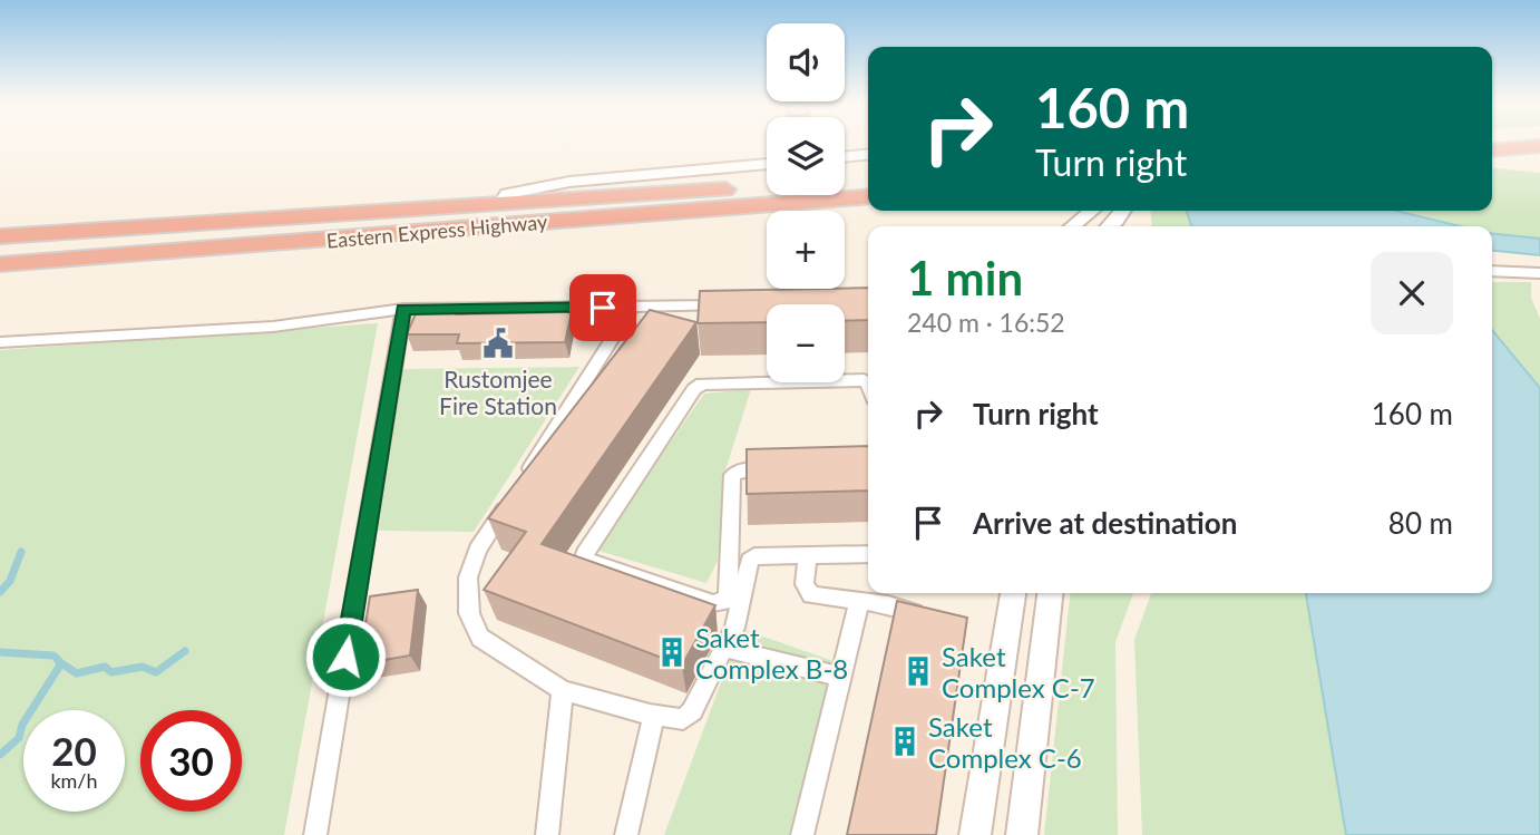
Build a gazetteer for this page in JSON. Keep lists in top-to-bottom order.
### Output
{
  "streets": {
    "highway": ["Eastern Express Highway"]
  },
  "places": {
    "public building": ["Rustomjee Fire Station"],
    "building": ["Saket Complex B-8", "Saket Complex C-7", "Saket Complex C-6"]
  },
  "page": {
    "map_buttons": ["+", "−"],
    "turn": ["160 m", "Turn right"],
    "heading": ["1 min", "240 m · 16:52"],
    "list": [
      {
        "name": "Turn right",
        "value": "160 m"
      },
      {
        "name": "Arrive at destination",
        "value": "80 m"
      }
    ],
    "speed": "20 km/h",
    "limit": "30"
  }
}
